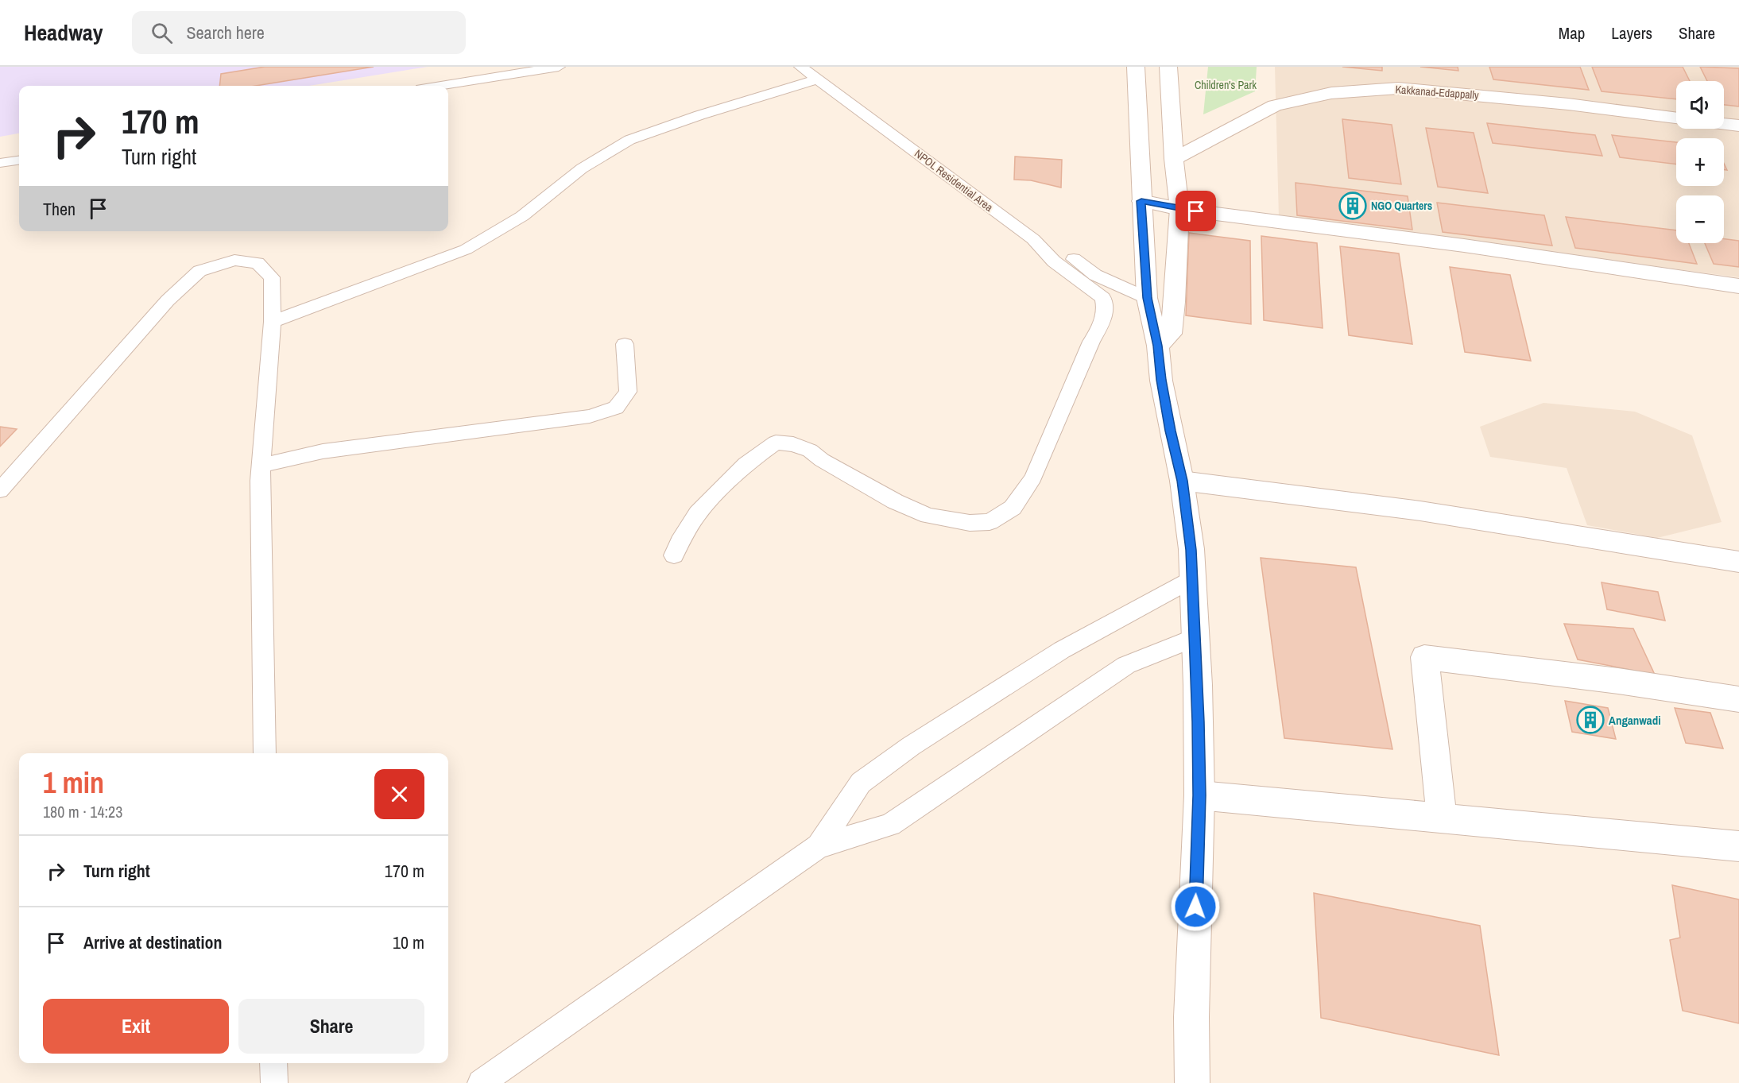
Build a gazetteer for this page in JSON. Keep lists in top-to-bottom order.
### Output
{
  "streets": {
    "street": ["Kakkanad-Edappally"],
    "lane": ["NPOL Residential Area"]
  },
  "parks": ["Children's Park"],
  "places": {
    "building": ["NGO Quarters", "Anganwadi"]
  },
  "page": {
    "header": "Headway",
    "search": "Search here",
    "nav": ["Map", "Layers", "Share"],
    "map_buttons": ["+", "−"],
    "turn": ["170 m", "Turn right"],
    "then": "Then",
    "heading": ["1 min", "180 m · 14:23"],
    "list": [
      {
        "name": "Turn right",
        "value": "170 m"
      },
      {
        "name": "Arrive at destination",
        "value": "10 m"
      }
    ],
    "buttons": ["Exit", "Share"]
  }
}
